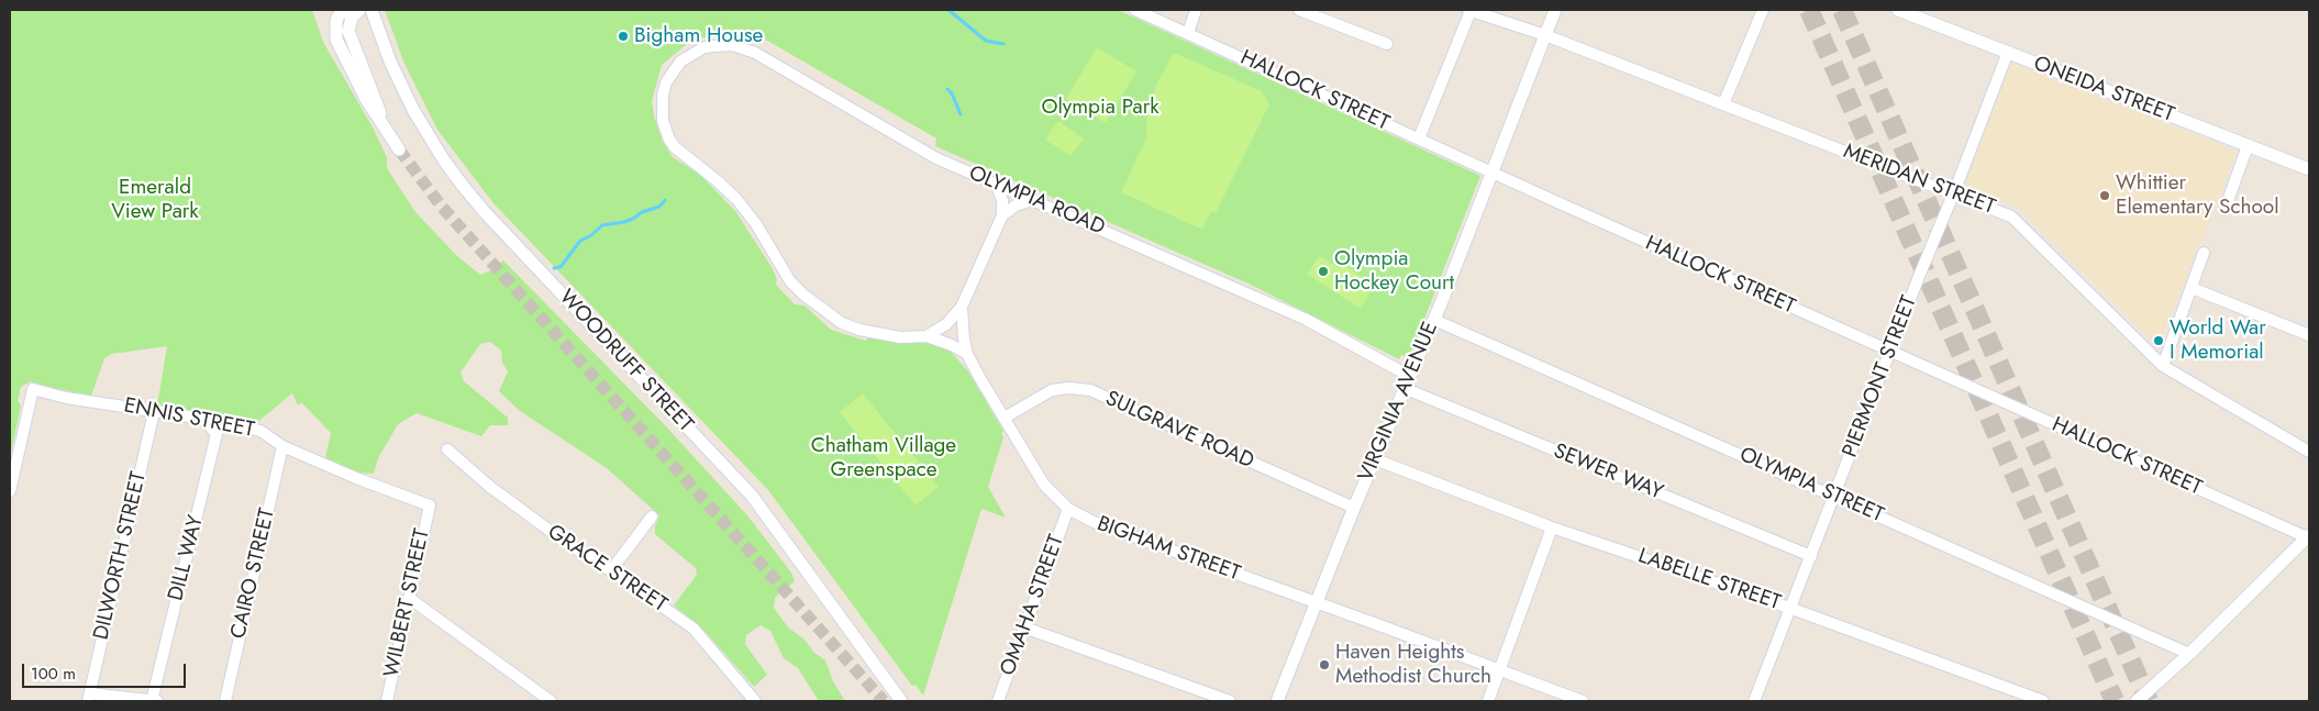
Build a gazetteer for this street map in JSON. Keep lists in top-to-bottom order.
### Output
{
  "streets": {
    "street": [
      "ONEIDA STREET",
      "HALLOCK STREET",
      "MERIDAN STREET",
      "OLYMPIA ROAD",
      "WOODRUFF STREET",
      "PIERMONT STREET",
      "VIRGINIA AVENUE",
      "ENNIS STREET",
      "SULGRAVE ROAD",
      "SEWER WAY",
      "OLYMPIA STREET",
      "BIGHAM STREET",
      "DILWORTH STREET",
      "DILL WAY",
      "GRACE STREET",
      "CAIRO STREET",
      "LABELLE STREET",
      "WILBERT STREET",
      "OMAHA STREET"
    ]
  },
  "crossings": [
    ["ONEIDA STREET", "PIERMONT STREET"],
    ["HALLOCK STREET", "PIERMONT STREET"],
    ["HALLOCK STREET", "VIRGINIA AVENUE"],
    ["MERIDAN STREET", "PIERMONT STREET"],
    ["MERIDAN STREET", "VIRGINIA AVENUE"],
    ["OLYMPIA ROAD", "VIRGINIA AVENUE"],
    ["PIERMONT STREET", "SEWER WAY"],
    ["PIERMONT STREET", "OLYMPIA STREET"],
    ["PIERMONT STREET", "LABELLE STREET"],
    ["VIRGINIA AVENUE", "SULGRAVE ROAD"],
    ["VIRGINIA AVENUE", "SEWER WAY"],
    ["VIRGINIA AVENUE", "OLYMPIA STREET"],
    ["VIRGINIA AVENUE", "BIGHAM STREET"],
    ["VIRGINIA AVENUE", "LABELLE STREET"],
    ["ENNIS STREET", "DILWORTH STREET"],
    ["ENNIS STREET", "DILL WAY"],
    ["ENNIS STREET", "CAIRO STREET"],
    ["ENNIS STREET", "WILBERT STREET"],
    ["SULGRAVE ROAD", "BIGHAM STREET"],
    ["BIGHAM STREET", "OMAHA STREET"]
  ],
  "parks": ["Olympia Park", "Emerald View Park", "Chatham Village Greenspace"],
  "places": [
    "Bigham House",
    "Whittier Elementary School",
    "Olympia Hockey Court",
    "World War I Memorial",
    "Haven Heights Methodist Church"
  ],
  "scale_bar": "100 m"
}
